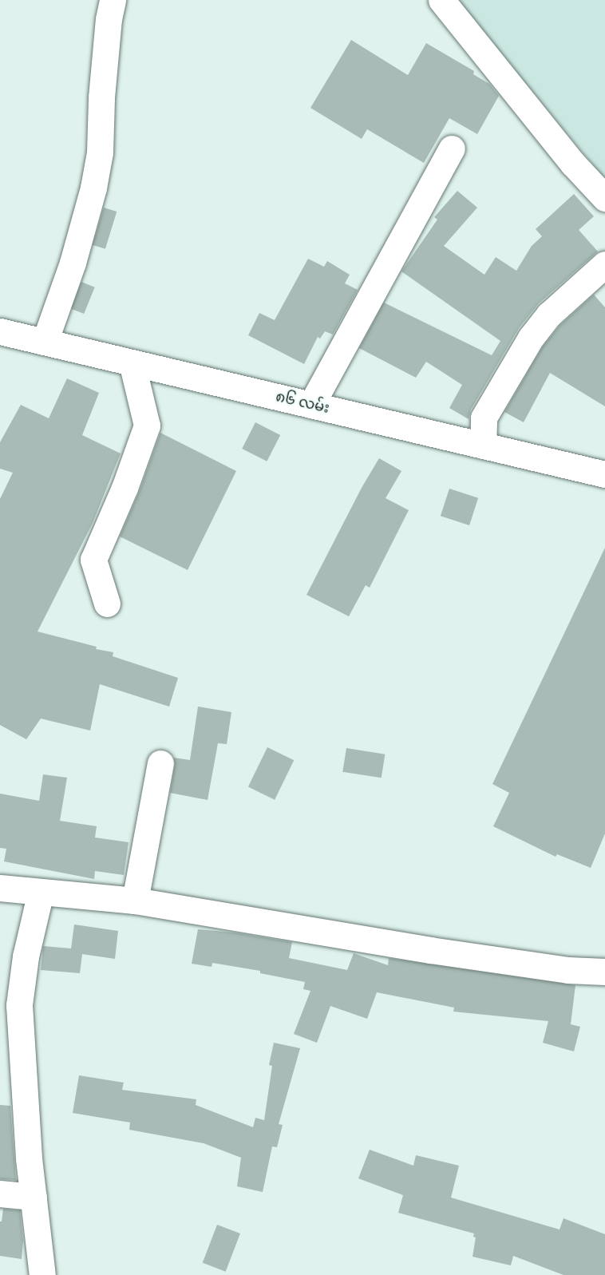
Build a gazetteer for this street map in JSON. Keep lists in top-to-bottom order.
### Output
{
  "streets": {
    "street": ["၈၆ လမ်း"]
  }
}
